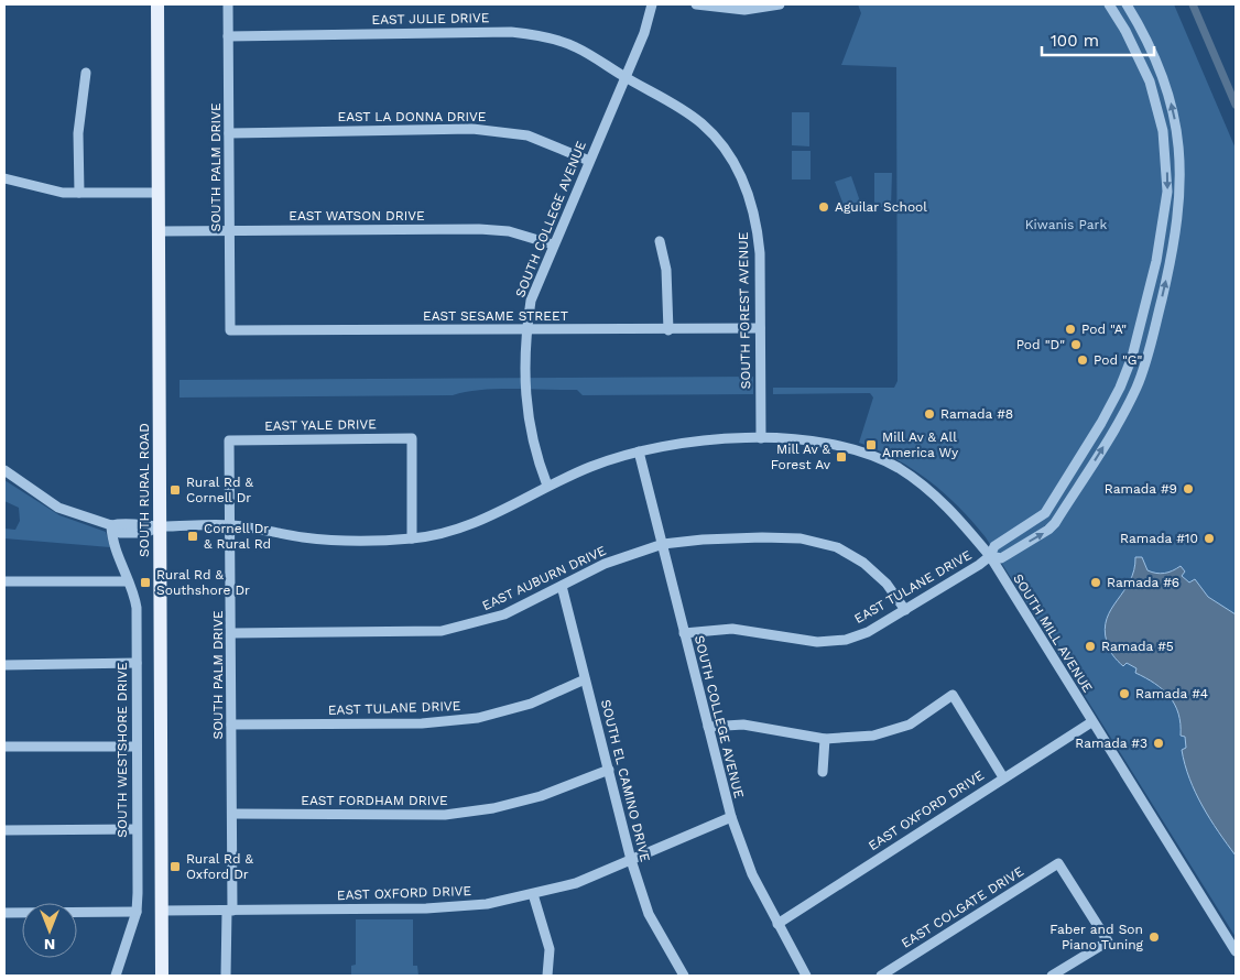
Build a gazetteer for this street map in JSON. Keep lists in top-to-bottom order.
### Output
{
  "streets": {
    "main road": ["SOUTH RURAL ROAD"],
    "street": [
      "EAST JULIE DRIVE",
      "EAST LA DONNA DRIVE",
      "SOUTH PALM DRIVE",
      "EAST WATSON DRIVE",
      "SOUTH COLLEGE AVENUE",
      "SOUTH FOREST AVENUE",
      "EAST SESAME STREET",
      "EAST YALE DRIVE",
      "EAST AUBURN DRIVE",
      "EAST TULANE DRIVE",
      "SOUTH MILL AVENUE",
      "SOUTH WESTSHORE DRIVE",
      "SOUTH EL CAMINO DRIVE",
      "EAST FORDHAM DRIVE",
      "EAST OXFORD DRIVE",
      "EAST COLGATE DRIVE"
    ]
  },
  "crossings": [
    ["EAST JULIE DRIVE", "SOUTH PALM DRIVE"],
    ["EAST JULIE DRIVE", "SOUTH COLLEGE AVENUE"],
    ["EAST JULIE DRIVE", "SOUTH FOREST AVENUE"],
    ["EAST LA DONNA DRIVE", "SOUTH PALM DRIVE"],
    ["EAST LA DONNA DRIVE", "SOUTH COLLEGE AVENUE"],
    ["SOUTH PALM DRIVE", "EAST WATSON DRIVE"],
    ["SOUTH PALM DRIVE", "EAST SESAME STREET"],
    ["SOUTH PALM DRIVE", "EAST YALE DRIVE"],
    ["SOUTH PALM DRIVE", "EAST AUBURN DRIVE"],
    ["SOUTH PALM DRIVE", "EAST TULANE DRIVE"],
    ["SOUTH PALM DRIVE", "SOUTH MILL AVENUE"],
    ["SOUTH PALM DRIVE", "EAST FORDHAM DRIVE"],
    ["SOUTH PALM DRIVE", "EAST OXFORD DRIVE"],
    ["EAST WATSON DRIVE", "SOUTH COLLEGE AVENUE"],
    ["EAST WATSON DRIVE", "SOUTH RURAL ROAD"],
    ["SOUTH COLLEGE AVENUE", "SOUTH FOREST AVENUE"],
    ["SOUTH COLLEGE AVENUE", "EAST SESAME STREET"],
    ["SOUTH COLLEGE AVENUE", "EAST AUBURN DRIVE"],
    ["SOUTH COLLEGE AVENUE", "EAST TULANE DRIVE"],
    ["SOUTH COLLEGE AVENUE", "SOUTH MILL AVENUE"],
    ["SOUTH COLLEGE AVENUE", "EAST OXFORD DRIVE"],
    ["SOUTH FOREST AVENUE", "EAST SESAME STREET"],
    ["SOUTH FOREST AVENUE", "SOUTH MILL AVENUE"],
    ["EAST YALE DRIVE", "SOUTH MILL AVENUE"],
    ["SOUTH RURAL ROAD", "SOUTH MILL AVENUE"],
    ["SOUTH RURAL ROAD", "EAST OXFORD DRIVE"],
    ["EAST AUBURN DRIVE", "EAST TULANE DRIVE"],
    ["EAST AUBURN DRIVE", "SOUTH EL CAMINO DRIVE"],
    ["EAST TULANE DRIVE", "SOUTH MILL AVENUE"],
    ["EAST TULANE DRIVE", "SOUTH EL CAMINO DRIVE"],
    ["SOUTH MILL AVENUE", "SOUTH WESTSHORE DRIVE"],
    ["SOUTH MILL AVENUE", "EAST OXFORD DRIVE"],
    ["SOUTH EL CAMINO DRIVE", "EAST FORDHAM DRIVE"],
    ["SOUTH EL CAMINO DRIVE", "EAST OXFORD DRIVE"]
  ],
  "parks": ["Kiwanis Park"],
  "places": {
    "other": [
      "Aguilar School",
      "Pod \"A\"",
      "Pod \"D\"",
      "Pod \"G\"",
      "Ramada #8",
      "Ramada #9",
      "Ramada #10",
      "Ramada #6",
      "Ramada #5",
      "Ramada #4",
      "Ramada #3",
      "Faber and Son Piano Tuning"
    ],
    "transit": [
      "Mill Av & All America Wy",
      "Mill Av & Forest Av",
      "Rural Rd & Cornell Dr",
      "Cornell Dr & Rural Rd",
      "Rural Rd & Southshore Dr",
      "Rural Rd & Oxford Dr"
    ]
  },
  "scale_bar": "100 m",
  "north": "bottom"
}
